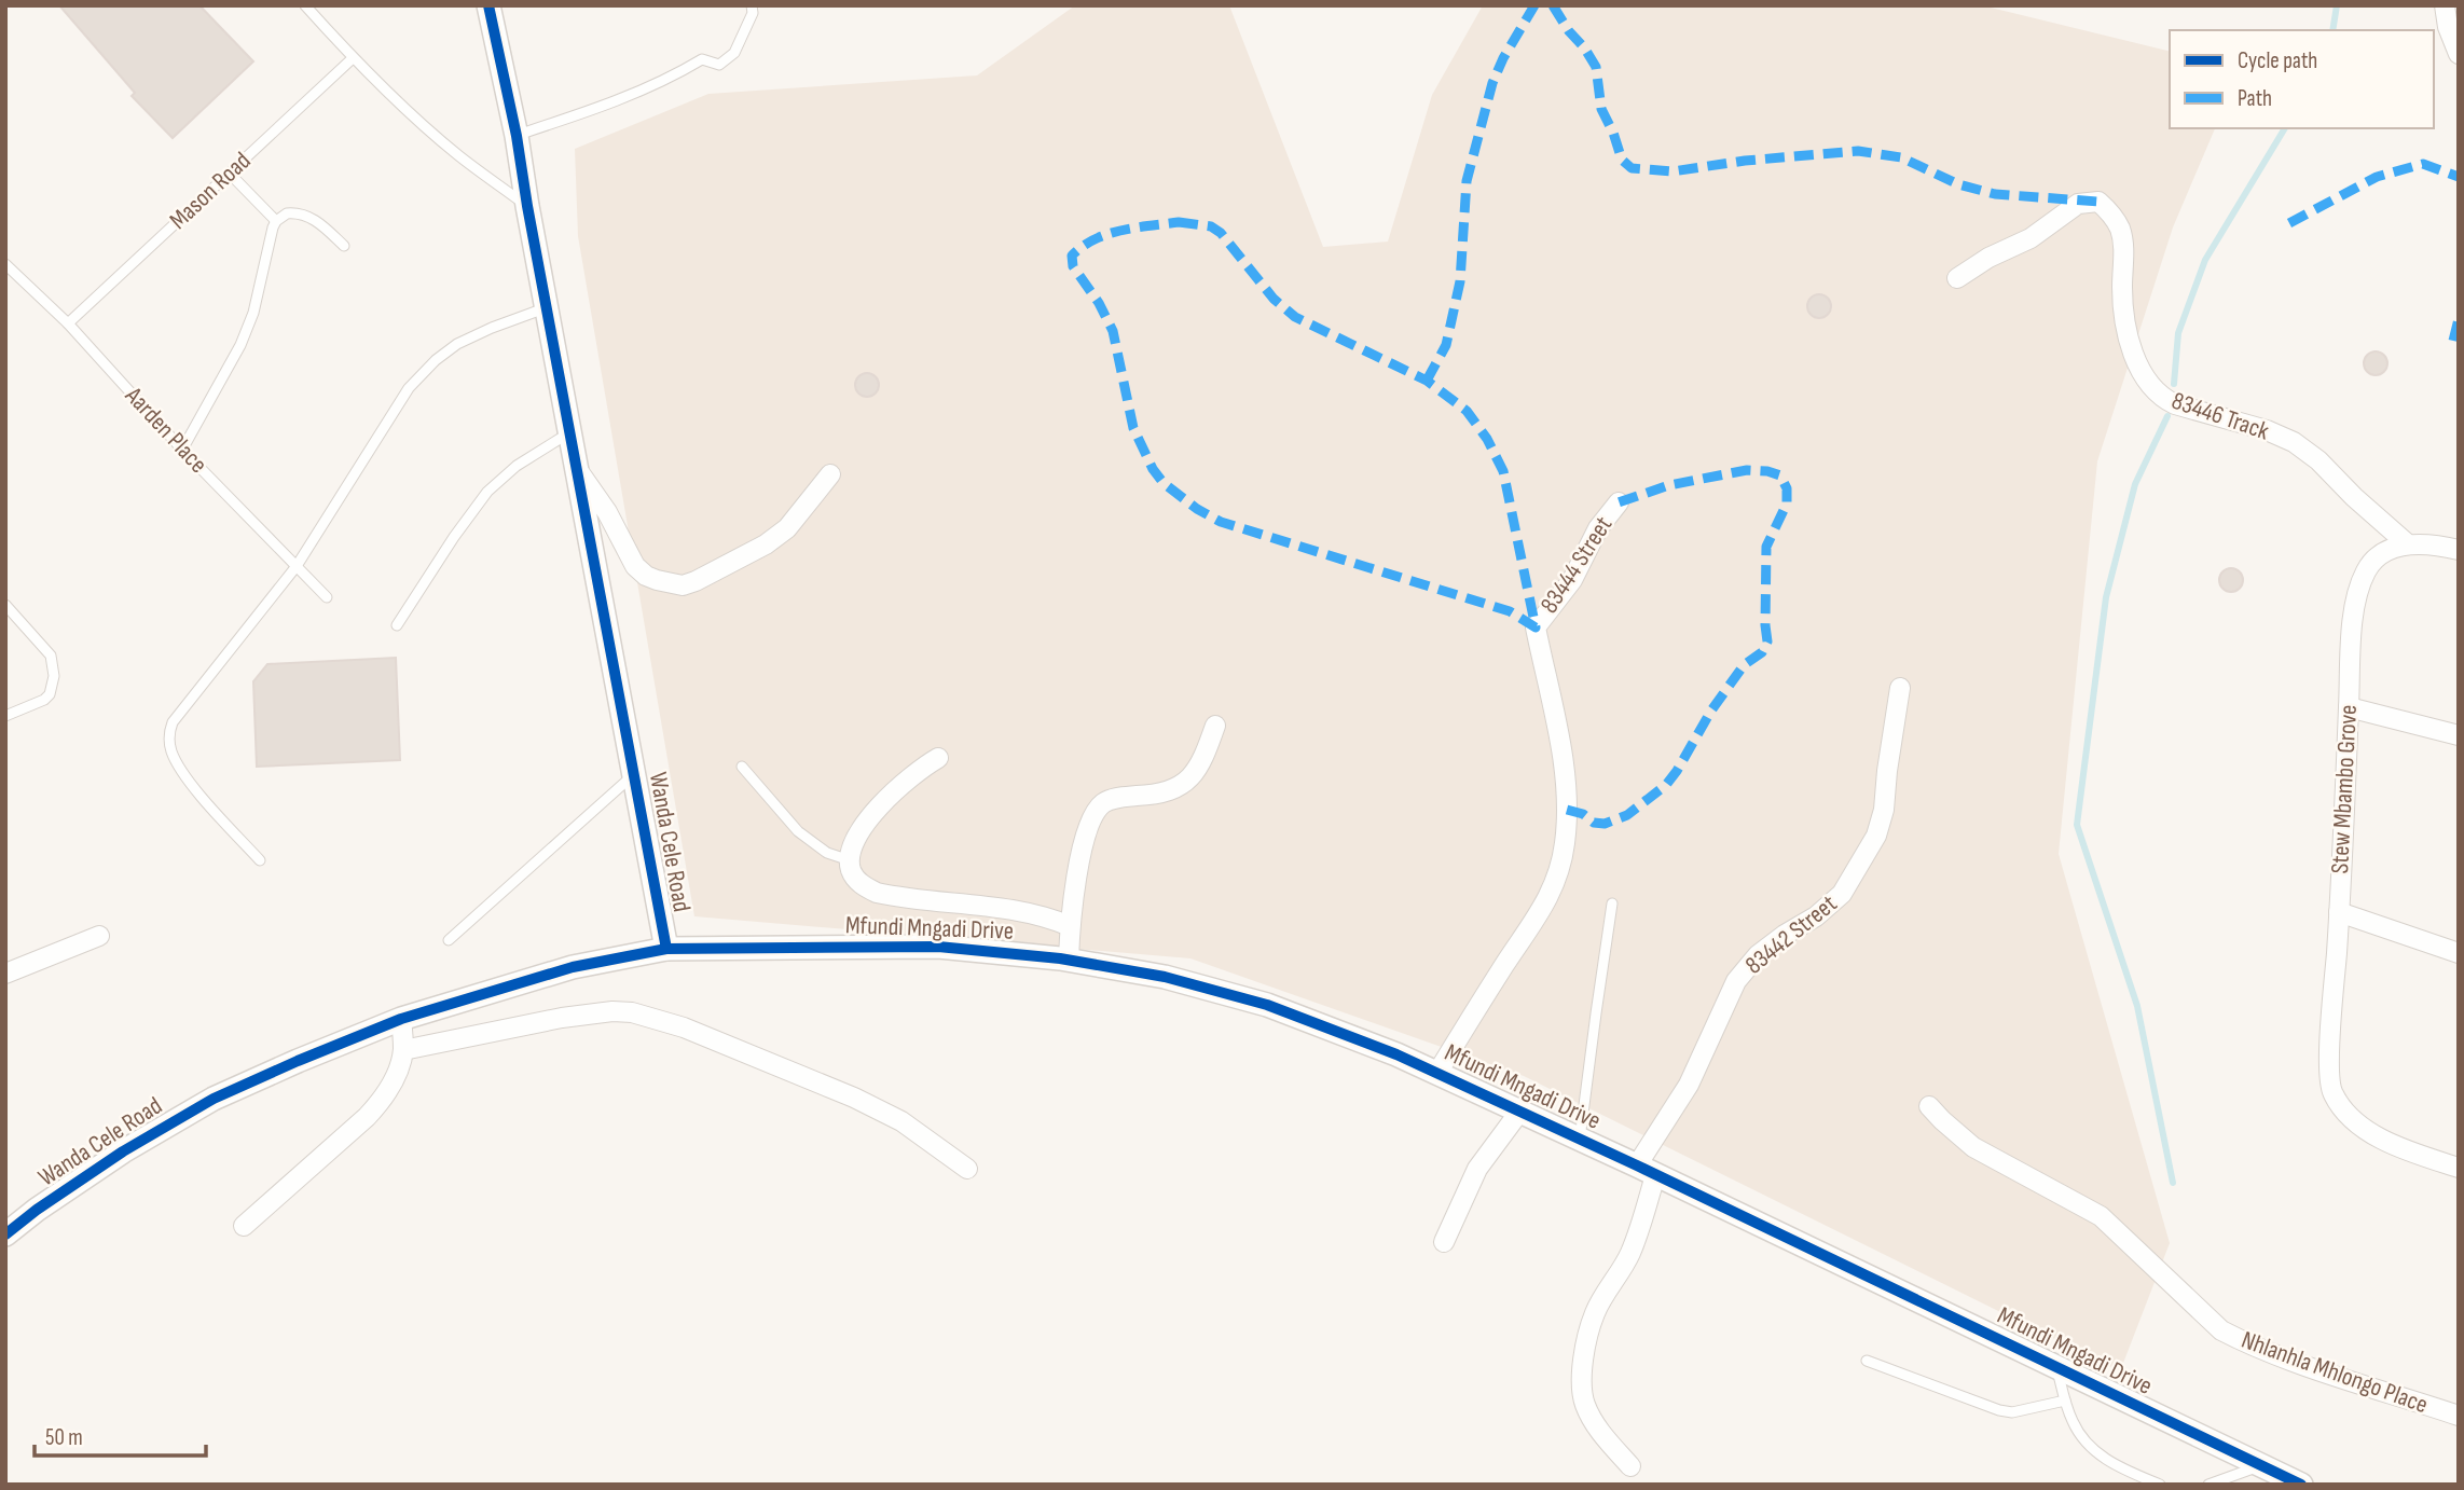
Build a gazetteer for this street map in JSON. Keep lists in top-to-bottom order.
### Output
{
  "streets": {
    "street": [
      "83446 Track",
      "83444 Street",
      "Stew Mbambo Grove",
      "Wanda Cele Road",
      "Mfundi Mngadi Drive",
      "83442 Street",
      "Nhlanhla Mhlongo Place"
    ],
    "lane": ["Mason Road", "Aarden Place"]
  },
  "crossings": [
    ["Mason Road", "Aarden Place"],
    ["83446 Track", "Stew Mbambo Grove"],
    ["83444 Street", "Mfundi Mngadi Drive"],
    ["Wanda Cele Road", "Mfundi Mngadi Drive"],
    ["Mfundi Mngadi Drive", "83442 Street"]
  ],
  "legend": ["Cycle path", "Path"],
  "scale_bar": "50 m"
}
